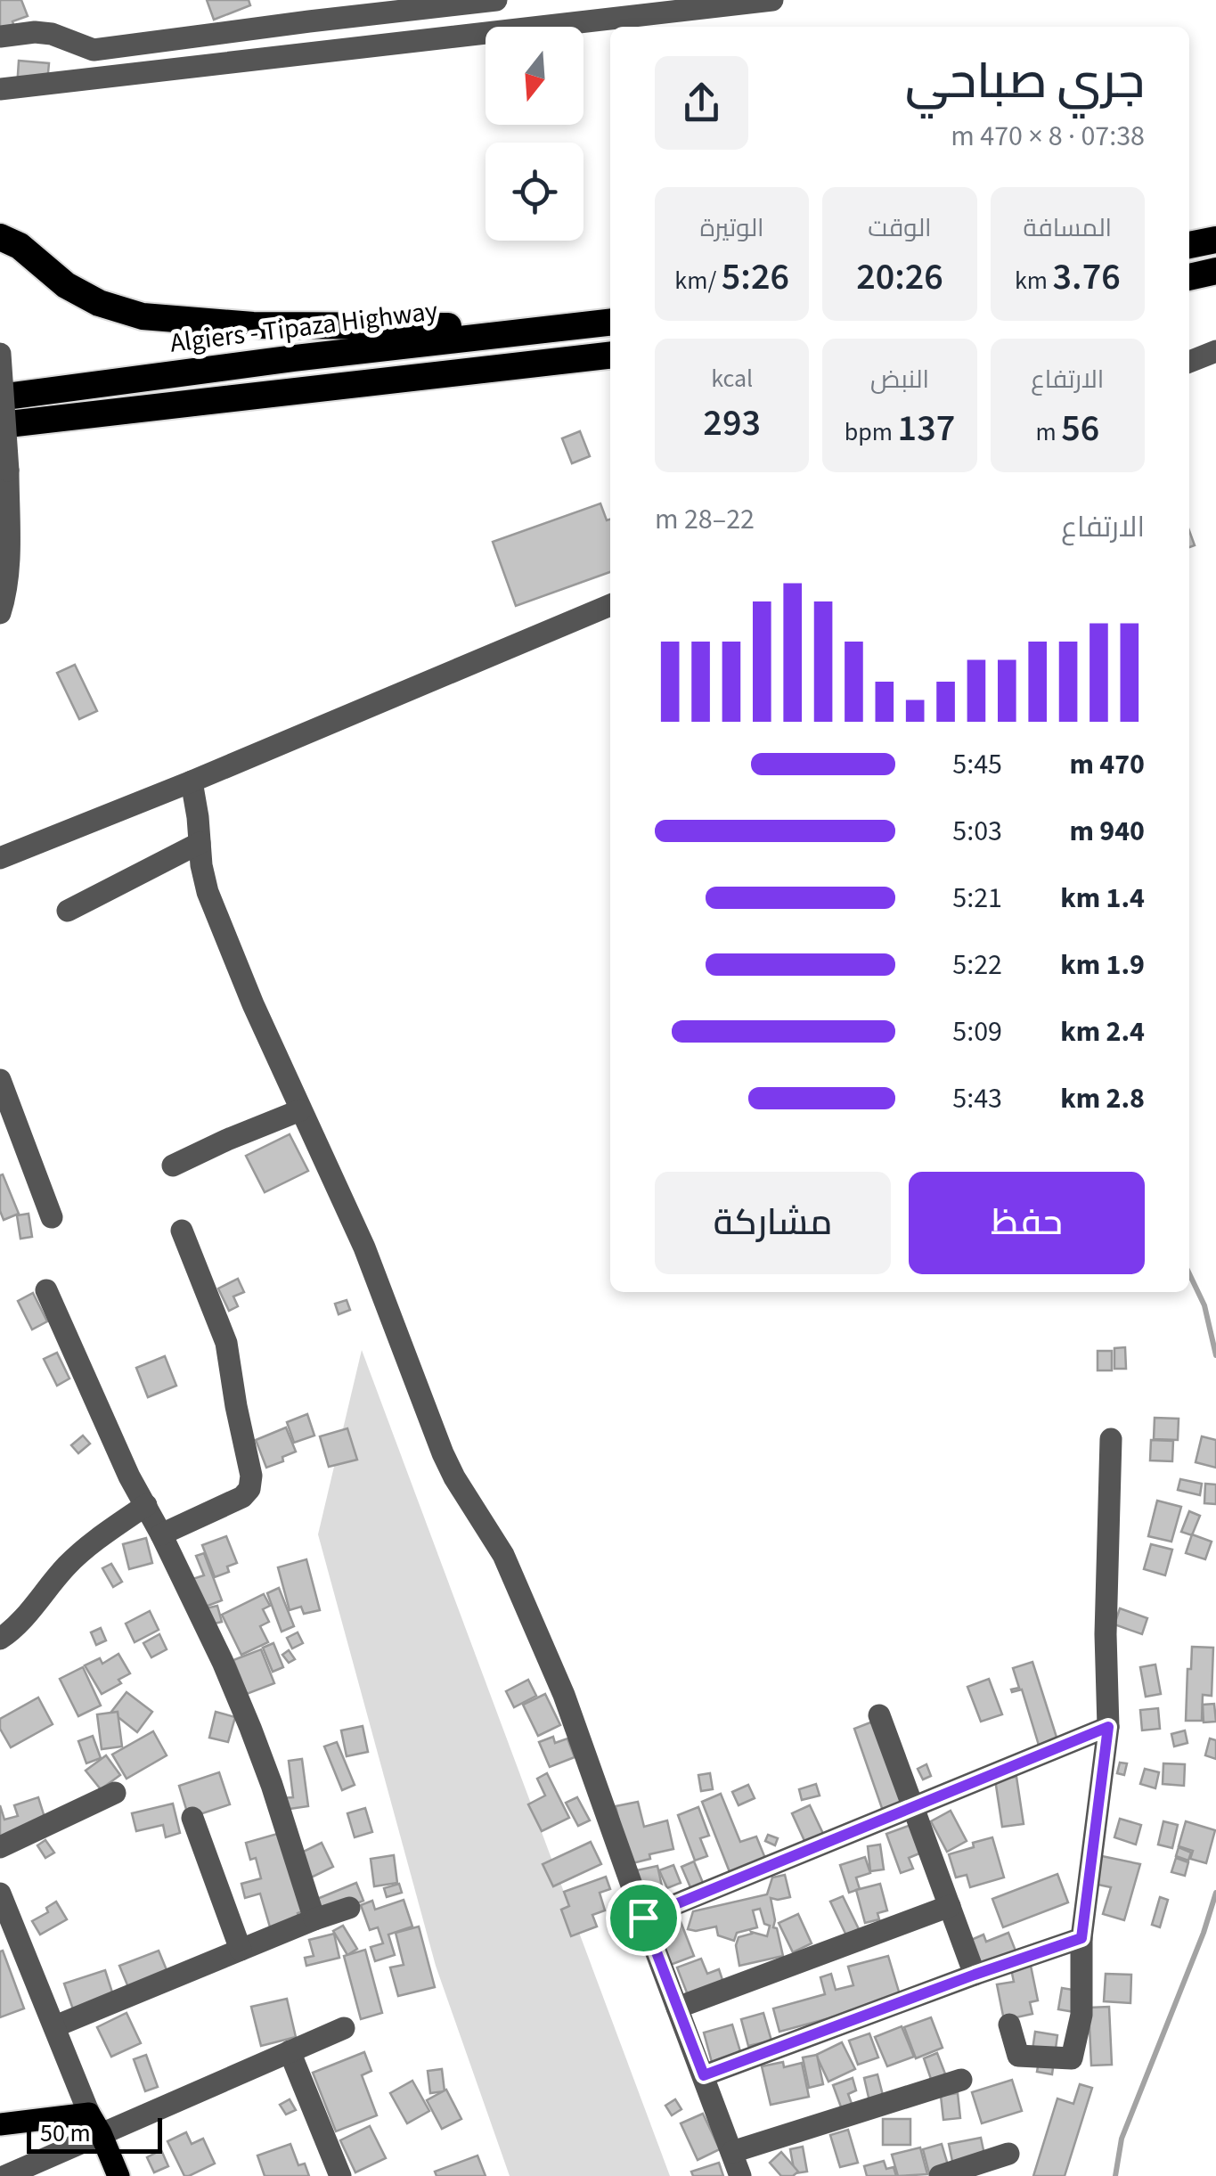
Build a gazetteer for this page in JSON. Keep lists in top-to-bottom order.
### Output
{
  "streets": {
    "highway": ["Algiers - Tipaza Highway"]
  },
  "scale_bar": "50 m",
  "north": "bottom",
  "page": {
    "heading": ["جري صباحي", "07:38 · 8 × 470 m"],
    "stats": [
      ["المسافة", "3.76 km"],
      ["الوقت", "20:26"],
      ["الوتيرة", "5:26 /km"],
      ["الارتفاع", "56 m"],
      ["النبض", "137 bpm"],
      ["kcal", "293"]
    ],
    "chart": ["الارتفاع", "22–28 m"],
    "list": [
      {
        "name": "470 m",
        "note": "5:45"
      },
      {
        "name": "940 m",
        "note": "5:03"
      },
      {
        "name": "1.4 km",
        "note": "5:21"
      },
      {
        "name": "1.9 km",
        "note": "5:22"
      },
      {
        "name": "2.4 km",
        "note": "5:09"
      },
      {
        "name": "2.8 km",
        "note": "5:43"
      }
    ],
    "buttons": ["حفظ", "مشاركة"],
    "scale": "50 m"
  }
}
